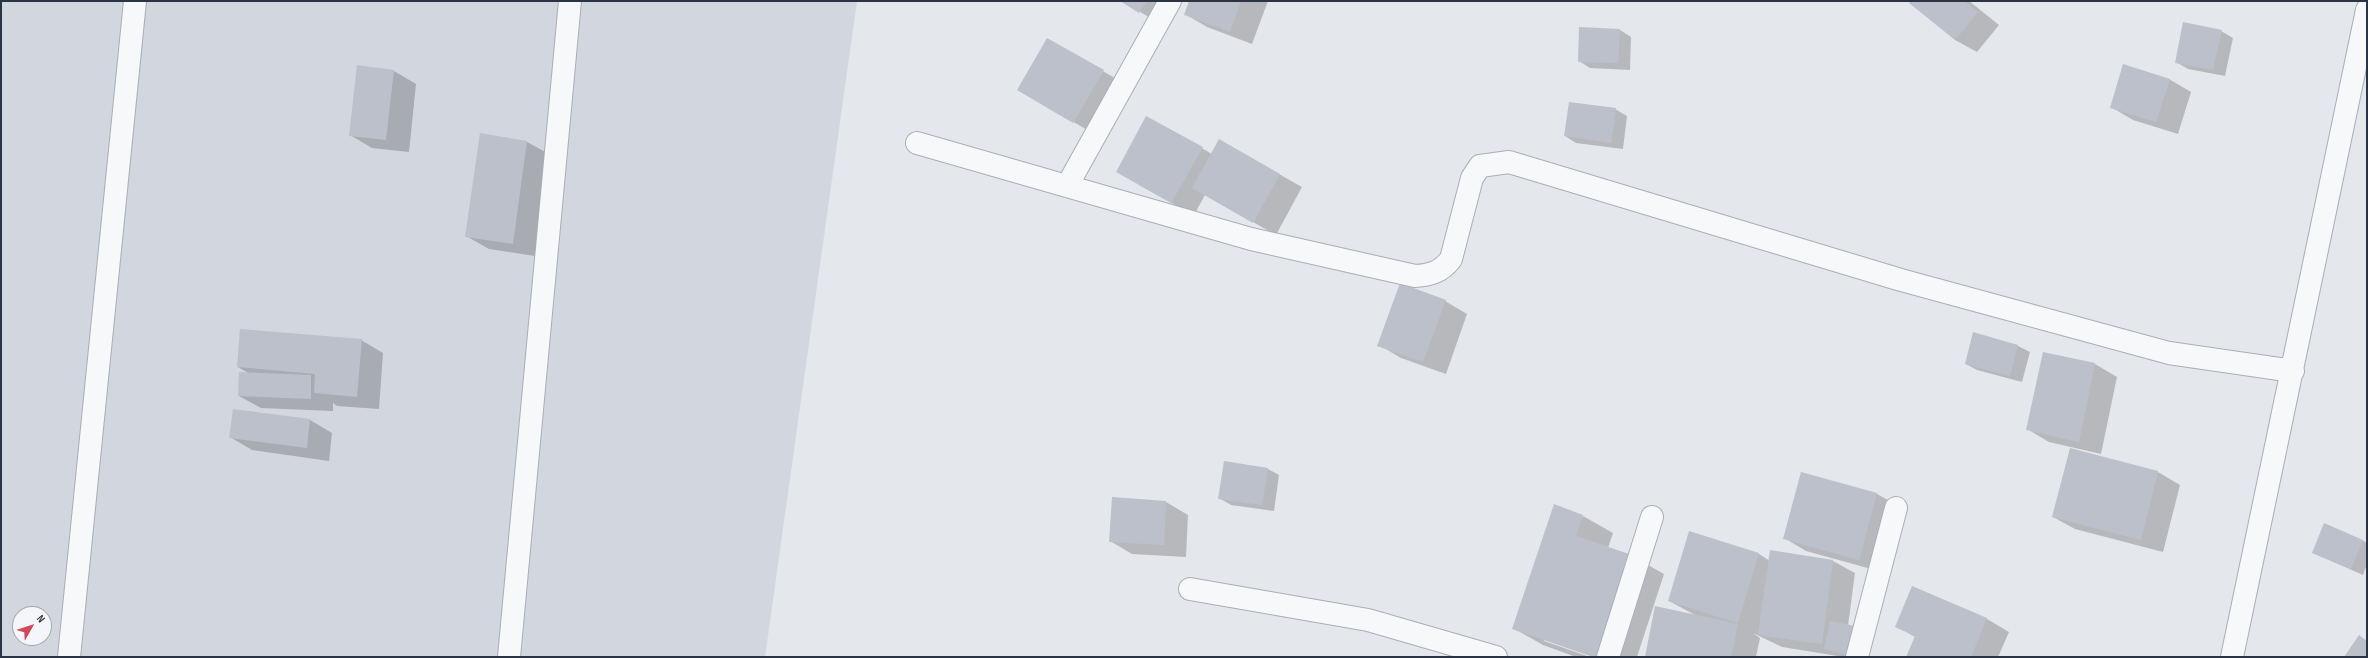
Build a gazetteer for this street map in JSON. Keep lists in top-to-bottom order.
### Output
{
  "north": "top right"
}
